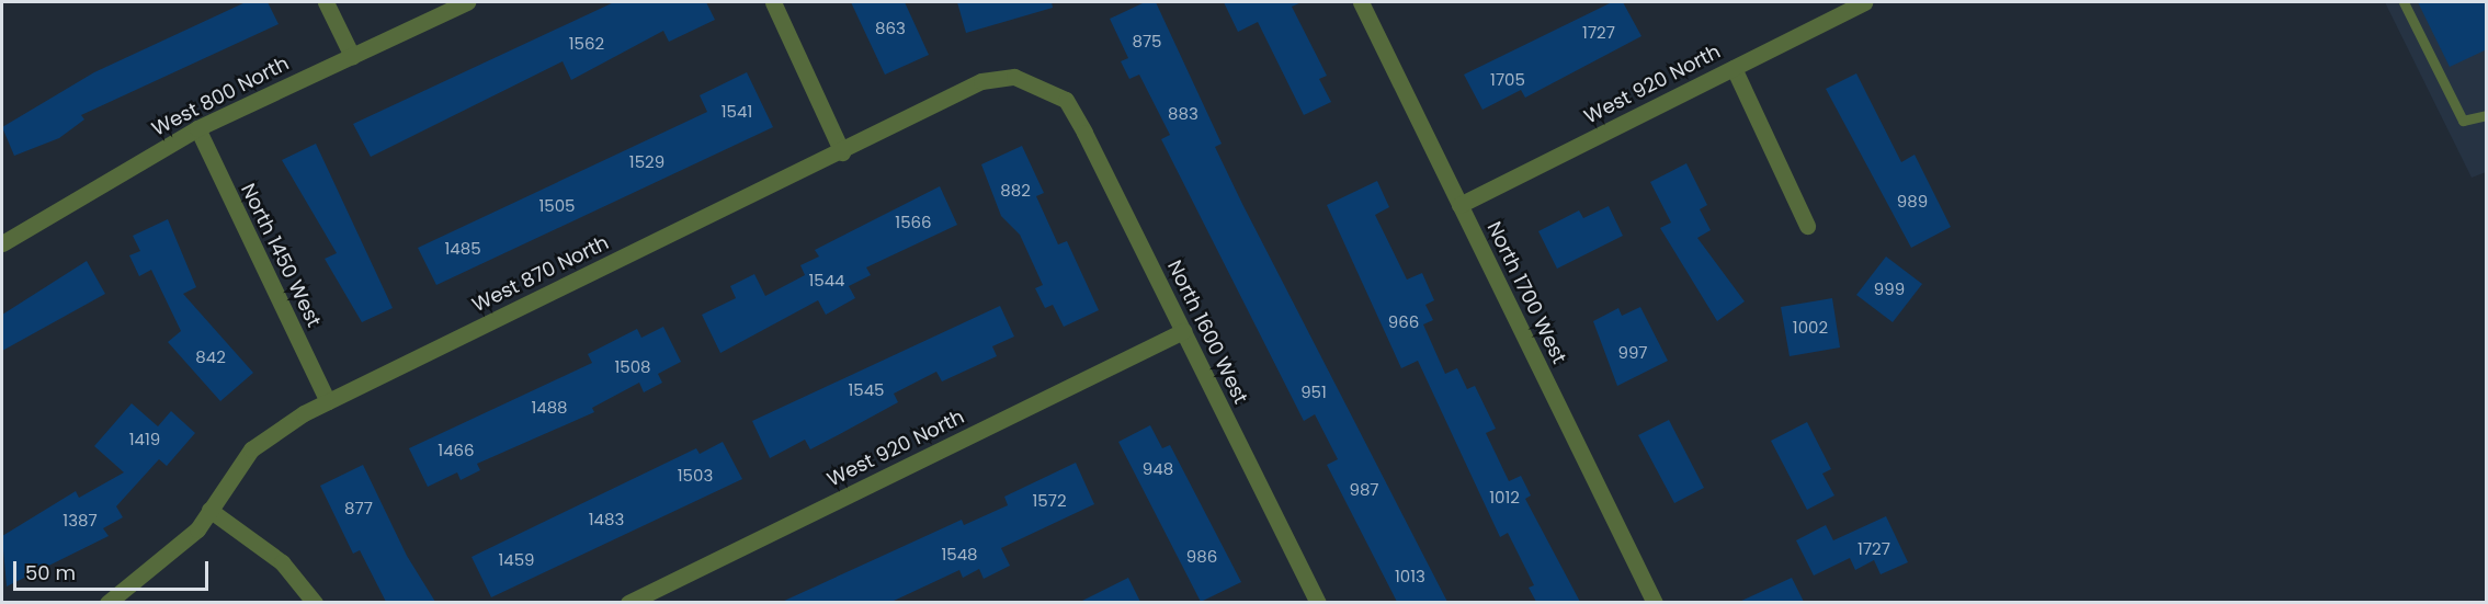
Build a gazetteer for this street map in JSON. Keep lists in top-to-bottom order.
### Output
{
  "streets": {
    "street": [
      "West 920 North",
      "West 800 North",
      "North 1450 West",
      "West 870 North",
      "North 1700 West",
      "North 1600 West"
    ]
  },
  "crossings": [
    ["West 920 North", "North 1700 West"],
    ["West 920 North", "North 1600 West"],
    ["West 800 North", "North 1450 West"],
    ["North 1450 West", "West 870 North"],
    ["West 870 North", "North 1600 West"]
  ],
  "house_numbers": [
    "863",
    "1727",
    "875",
    "1562",
    "1705",
    "1541",
    "883",
    "1529",
    "882",
    "989",
    "1505",
    "1566",
    "1485",
    "1544",
    "999",
    "966",
    "1002",
    "997",
    "842",
    "1508",
    "1545",
    "951",
    "1488",
    "1419",
    "1466",
    "948",
    "1503",
    "987",
    "1012",
    "1572",
    "877",
    "1483",
    "1387",
    "1727",
    "1548",
    "986",
    "1459",
    "1013"
  ],
  "scale_bar": "50 m"
}
